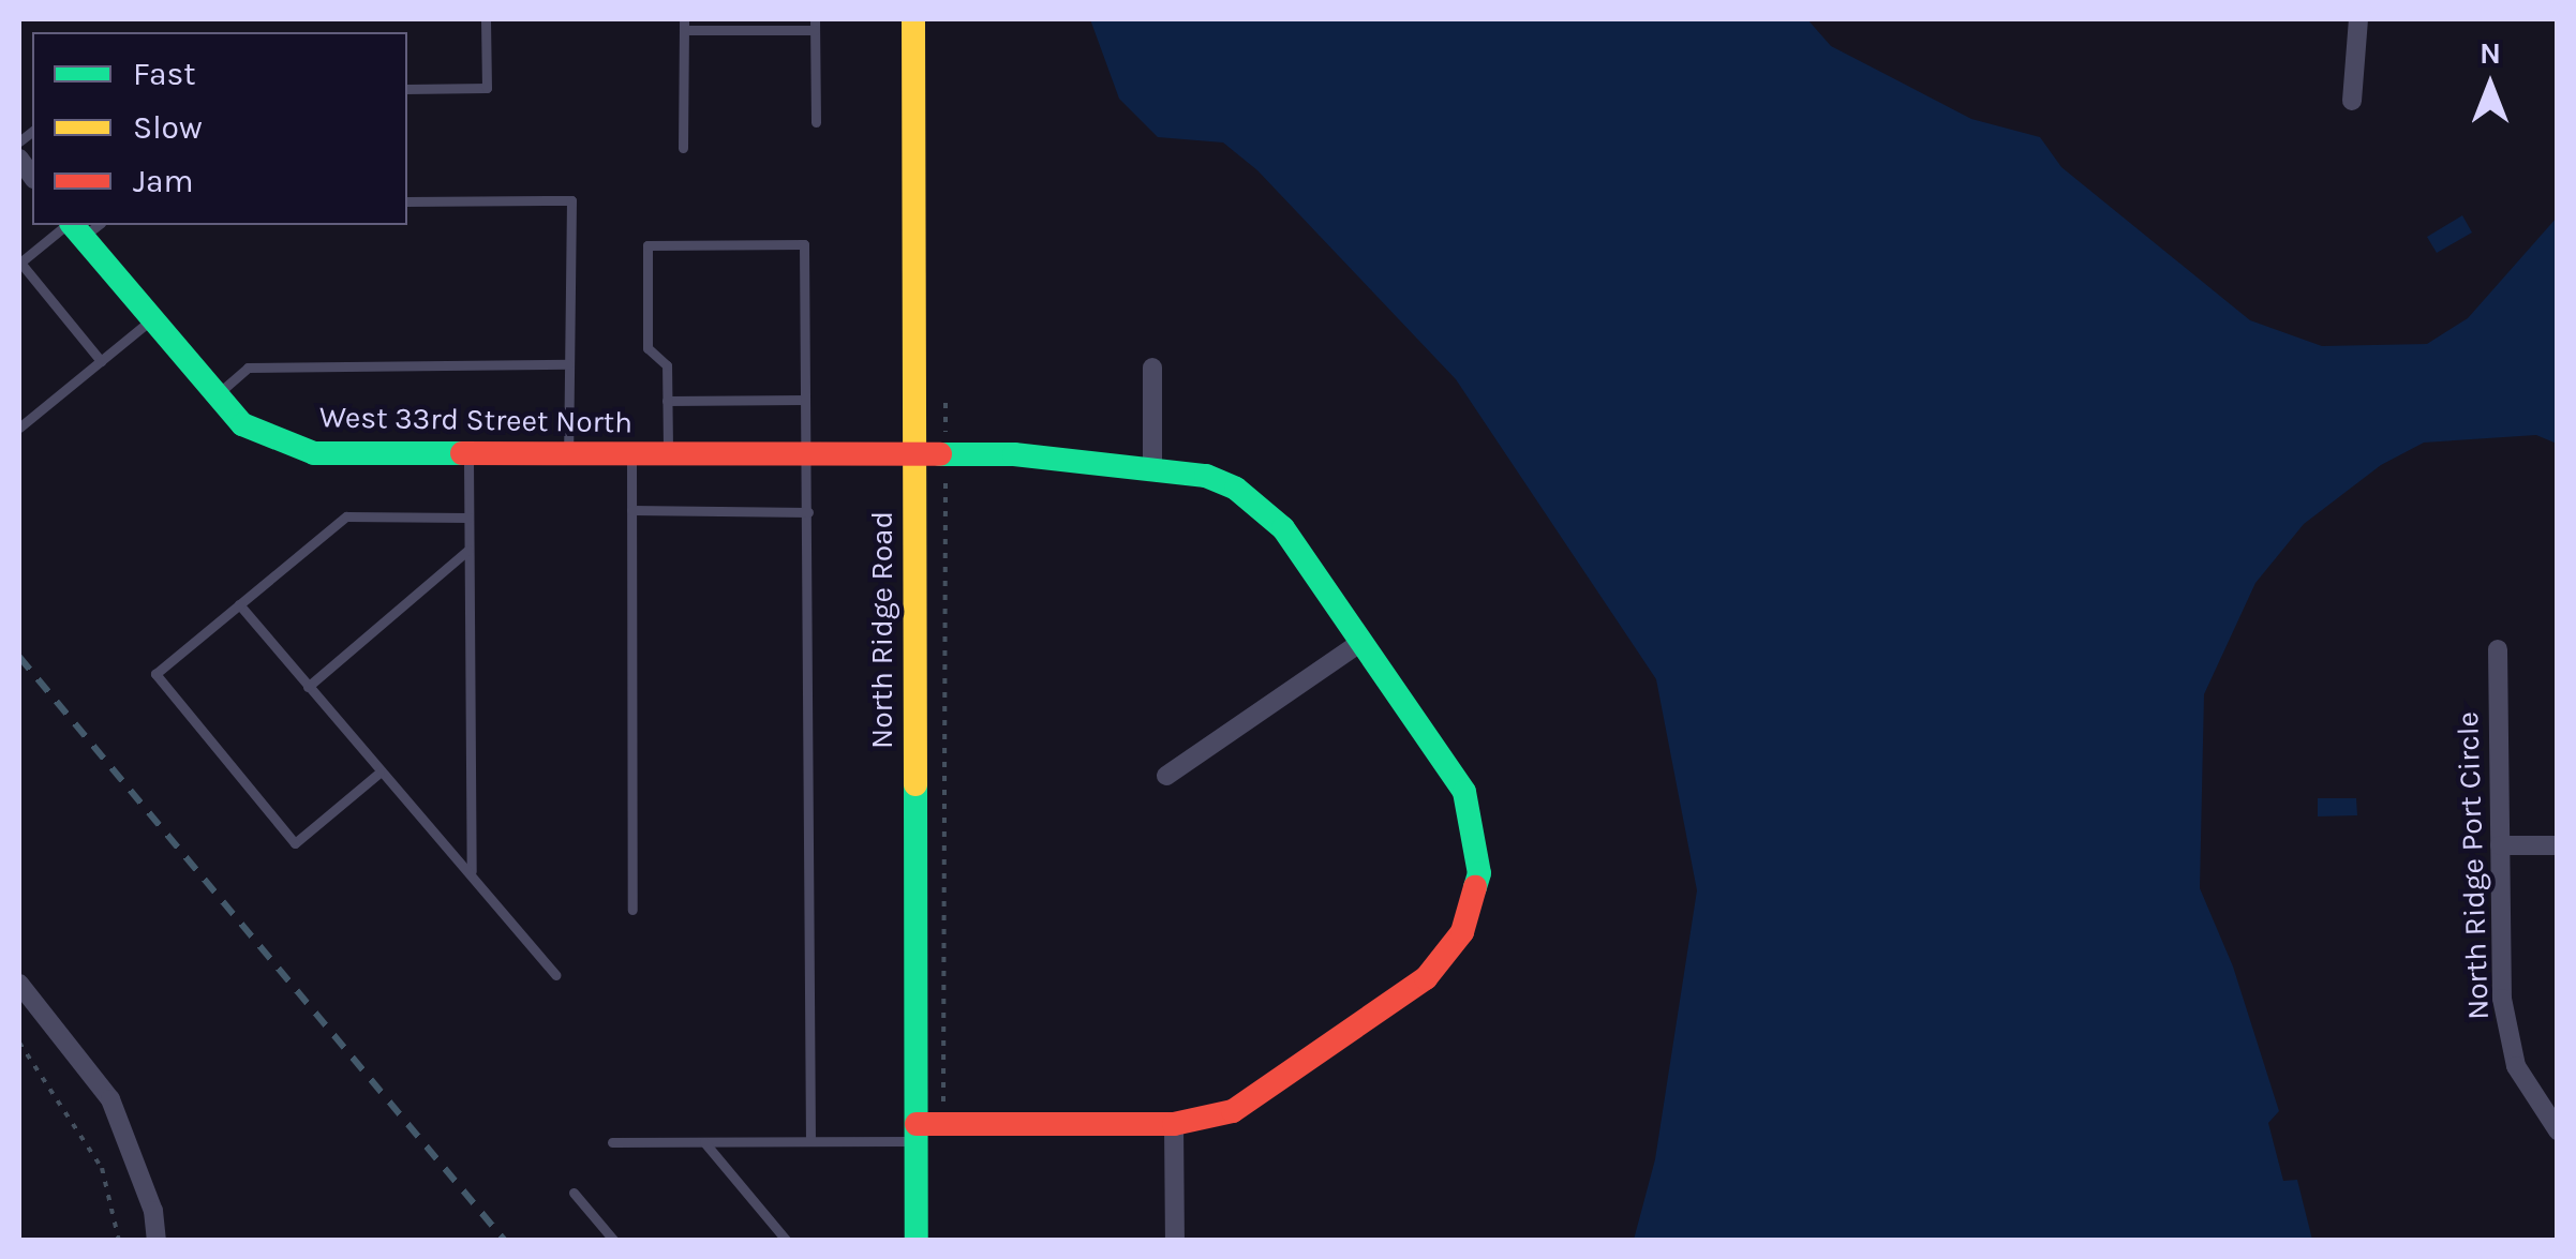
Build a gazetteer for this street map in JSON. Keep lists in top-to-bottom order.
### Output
{
  "streets": {
    "street": ["West 33rd Street North", "North Ridge Road", "North Ridge Port Circle"]
  },
  "crossings": [
    ["West 33rd Street North", "North Ridge Road"]
  ],
  "legend": ["Fast", "Slow", "Jam"],
  "north": "top"
}
